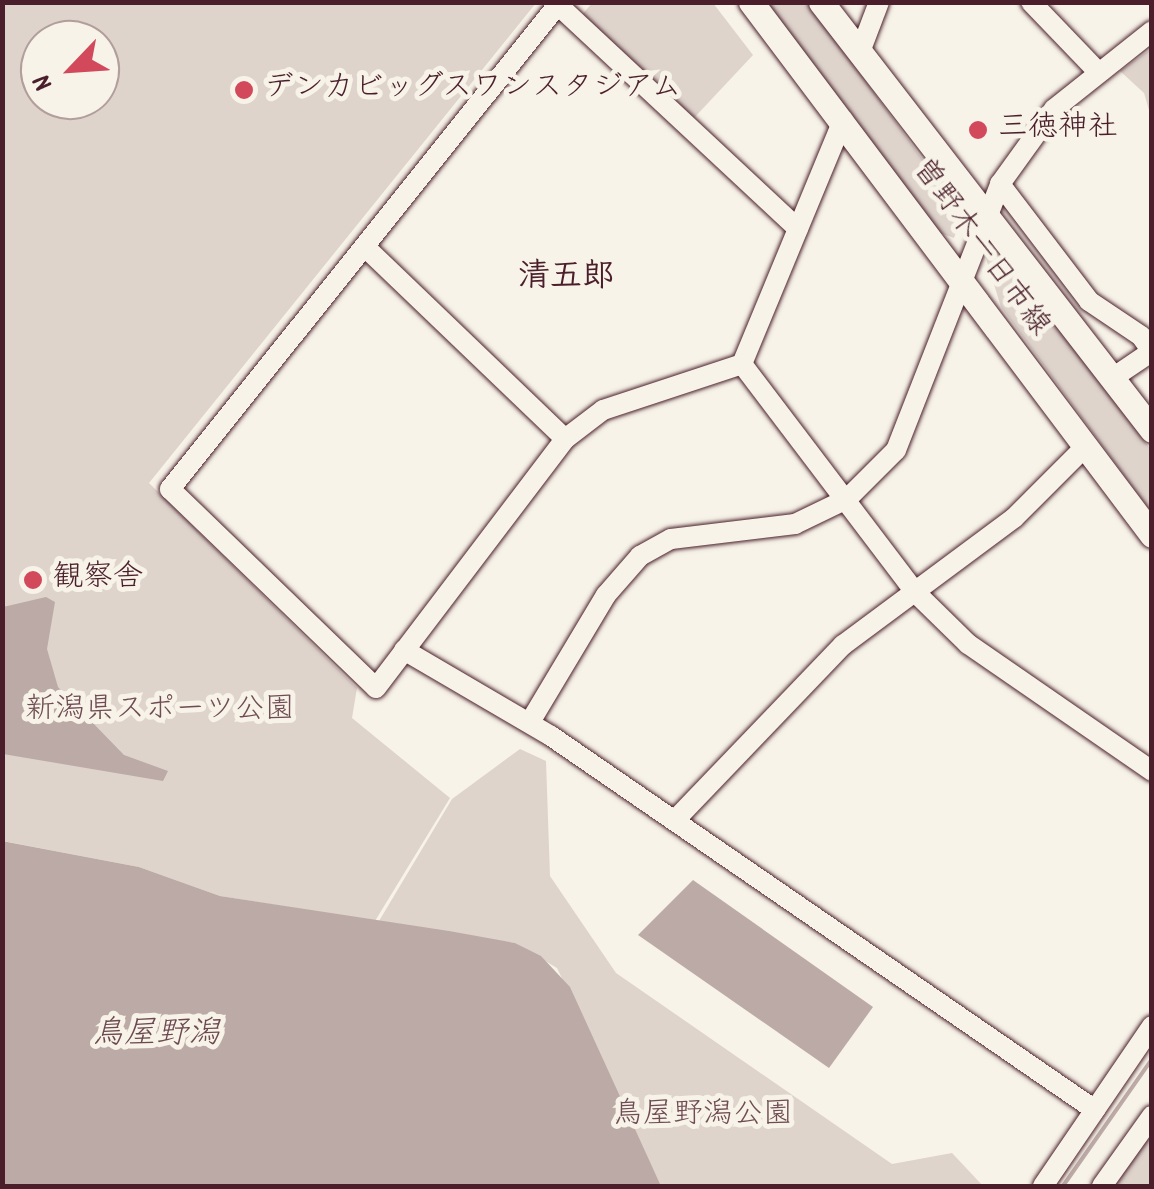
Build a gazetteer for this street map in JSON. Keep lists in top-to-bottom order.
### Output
{
  "streets": {
    "main road": ["曽野木一日市線"]
  },
  "districts": ["清五郎"],
  "water": ["鳥屋野潟"],
  "parks": ["新潟県スポーツ公園", "鳥屋野潟公園"],
  "places": ["デンカビッグスワンスタジアム", "三徳神社", "観察舎"],
  "north": "bottom left"
}
